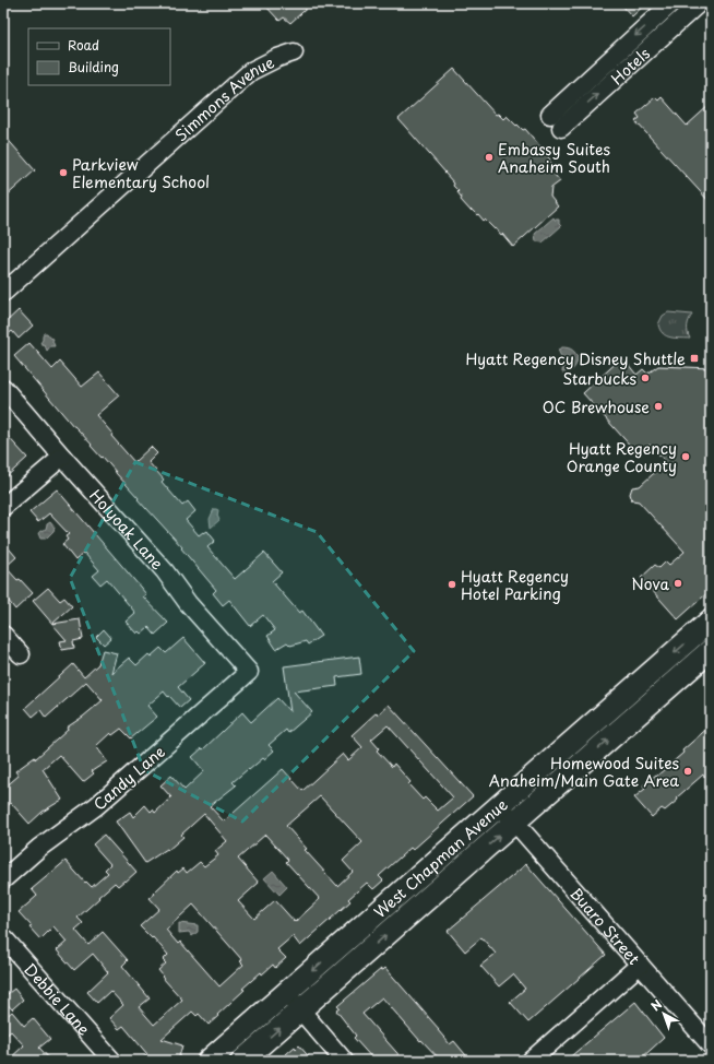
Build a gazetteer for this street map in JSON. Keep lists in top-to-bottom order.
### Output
{
  "streets": {
    "main road": ["West Chapman Avenue"],
    "street": [
      "Hotels",
      "Simmons Avenue",
      "Holyoak Lane",
      "Candy Lane",
      "Buaro Street",
      "Debbie Lane"
    ]
  },
  "crossings": [
    ["Holyoak Lane", "Candy Lane"],
    ["West Chapman Avenue", "Buaro Street"]
  ],
  "places": {
    "other": [
      "Embassy Suites Anaheim South",
      "Parkview Elementary School",
      "Starbucks",
      "OC Brewhouse",
      "Hyatt Regency Orange County",
      "Nova",
      "Hyatt Regency Hotel Parking",
      "Homewood Suites Anaheim/Main Gate Area"
    ],
    "transit": ["Hyatt Regency Disney Shuttle"]
  },
  "legend": ["Road", "Building"],
  "north": "top left"
}
